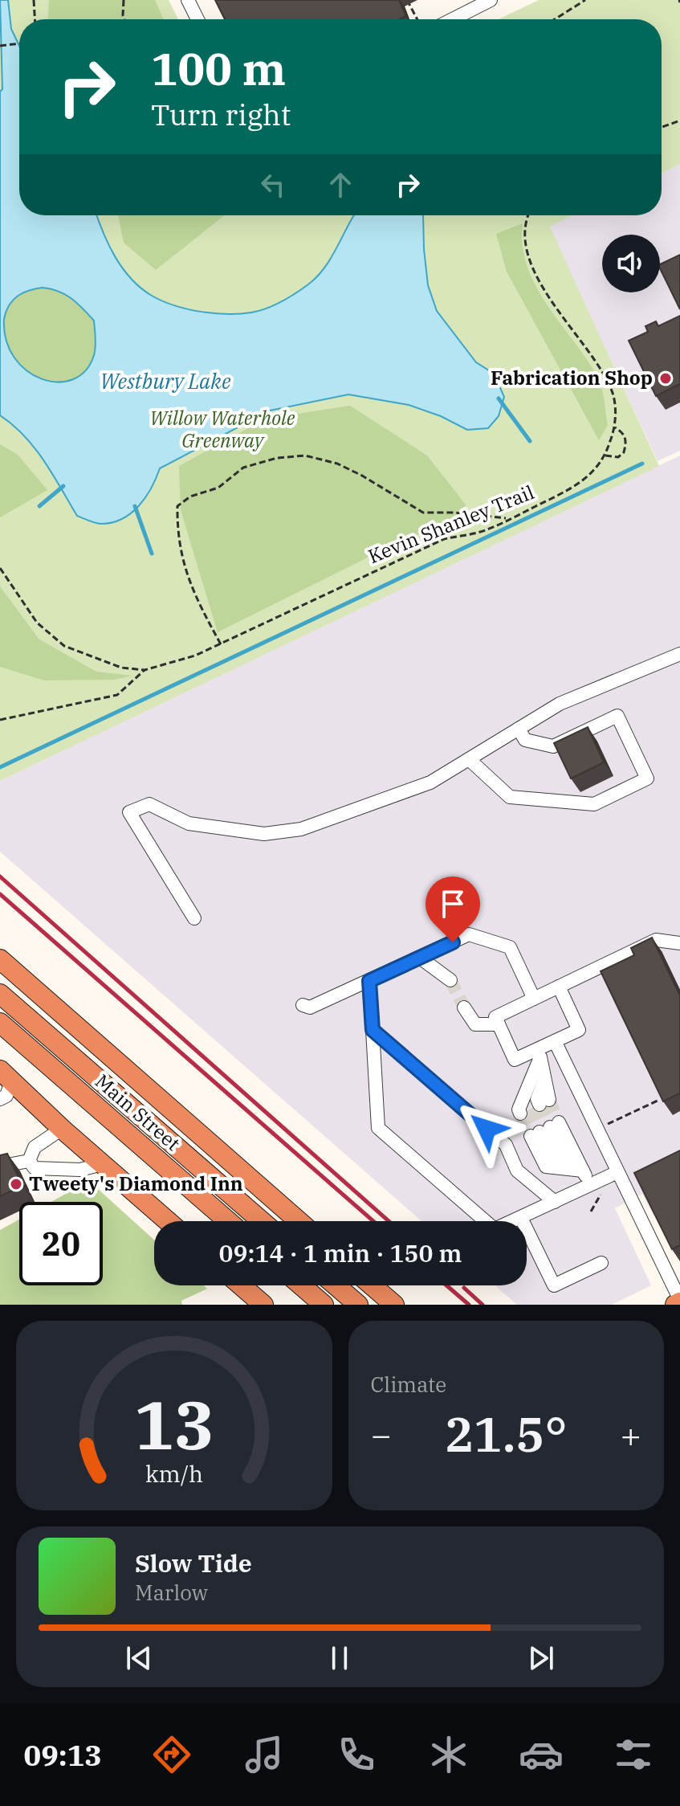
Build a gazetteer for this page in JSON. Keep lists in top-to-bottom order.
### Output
{
  "streets": {
    "highway": ["Main Street"],
    "path": ["Kevin Shanley Trail"]
  },
  "water": ["Westbury Lake"],
  "parks": ["Willow Waterhole Greenway"],
  "places": ["Fabrication Shop", "Tweety's Diamond Inn"],
  "page": {
    "turn": ["100 m", "Turn right"],
    "limit": "20",
    "trip": "09:14 · 1 min · 150 m",
    "tile": "Climate",
    "heat": ["−", "21.5°", "+"],
    "song": ["Slow Tide", "Marlow"],
    "tabs": "09:13",
    "gauge": ["13", "km/h"]
  }
}
